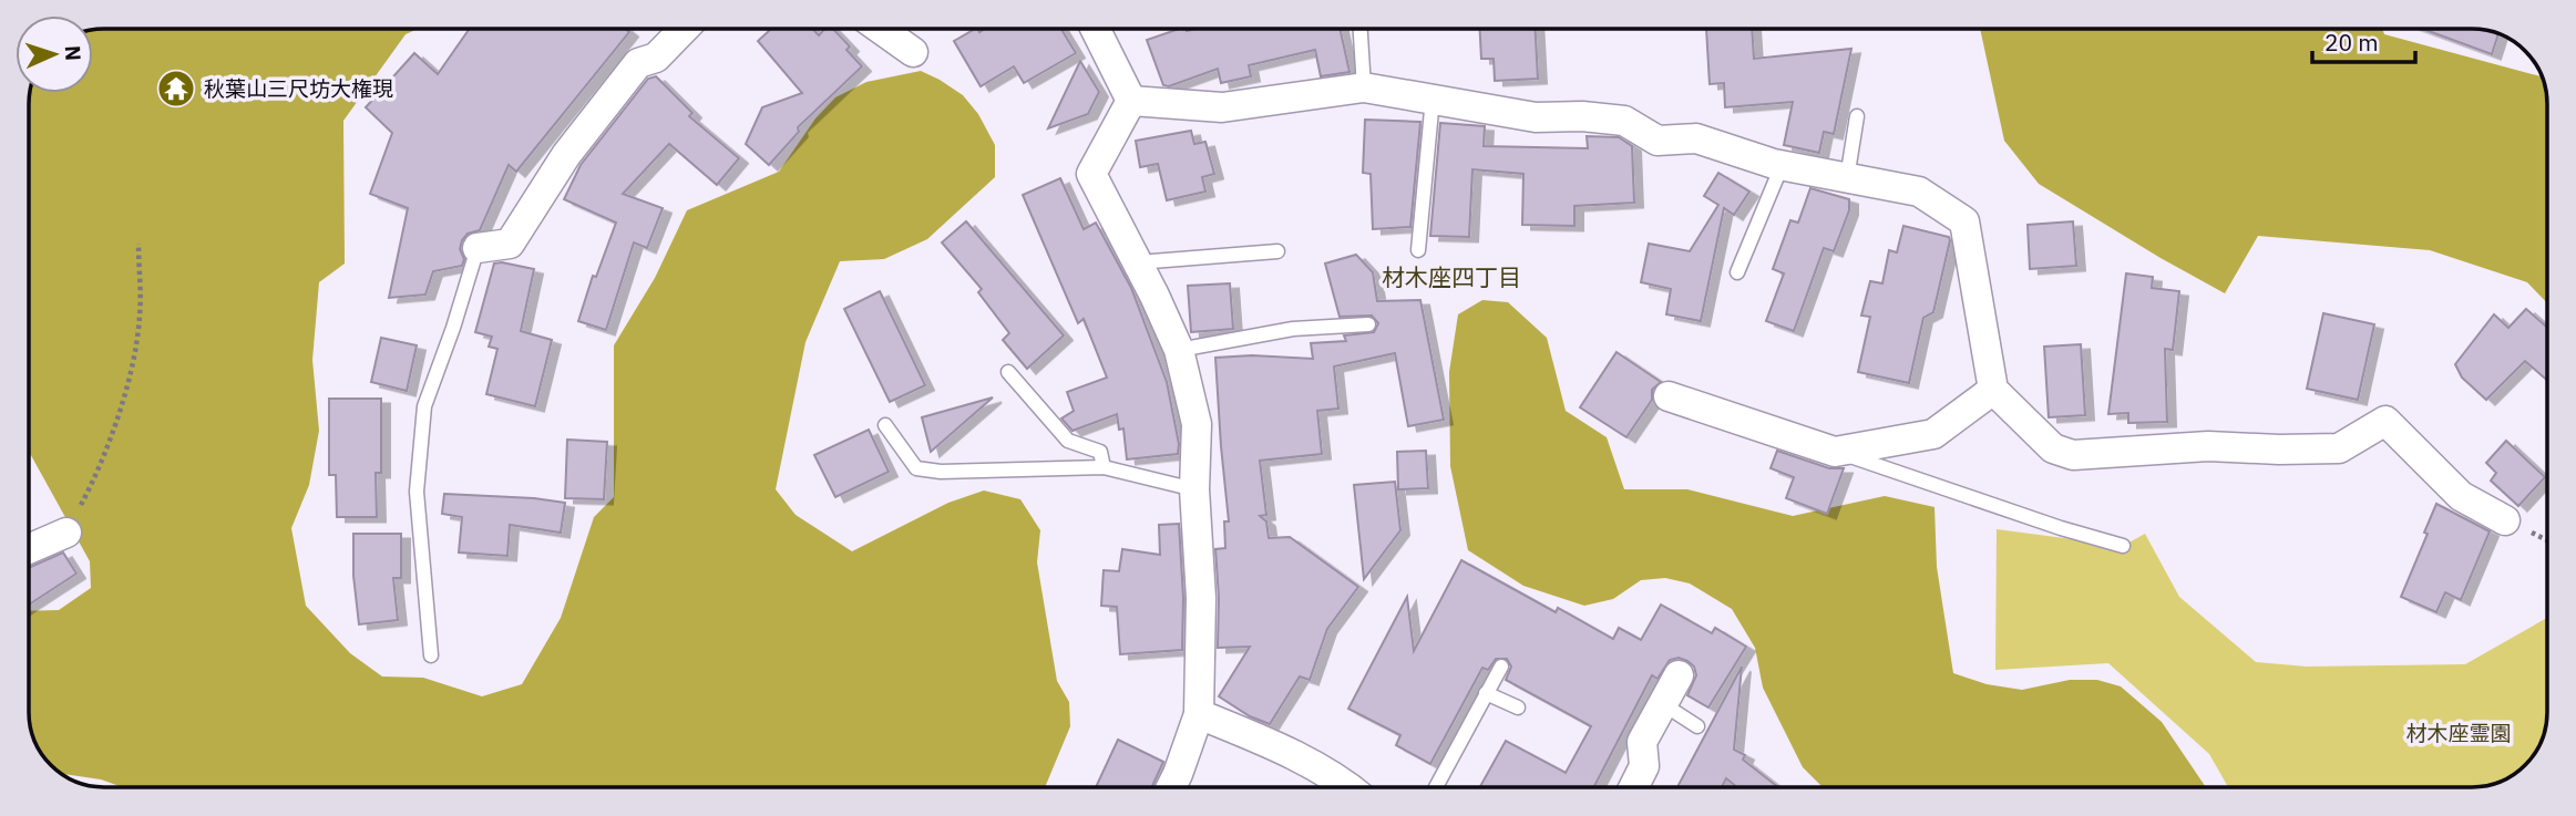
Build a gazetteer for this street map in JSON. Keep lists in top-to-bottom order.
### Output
{
  "districts": ["材木座四丁目"],
  "parks": ["材木座霊園"],
  "places": {
    "temple": ["秋葉山三尺坊大権現"]
  },
  "scale_bar": "20 m",
  "north": "right"
}
